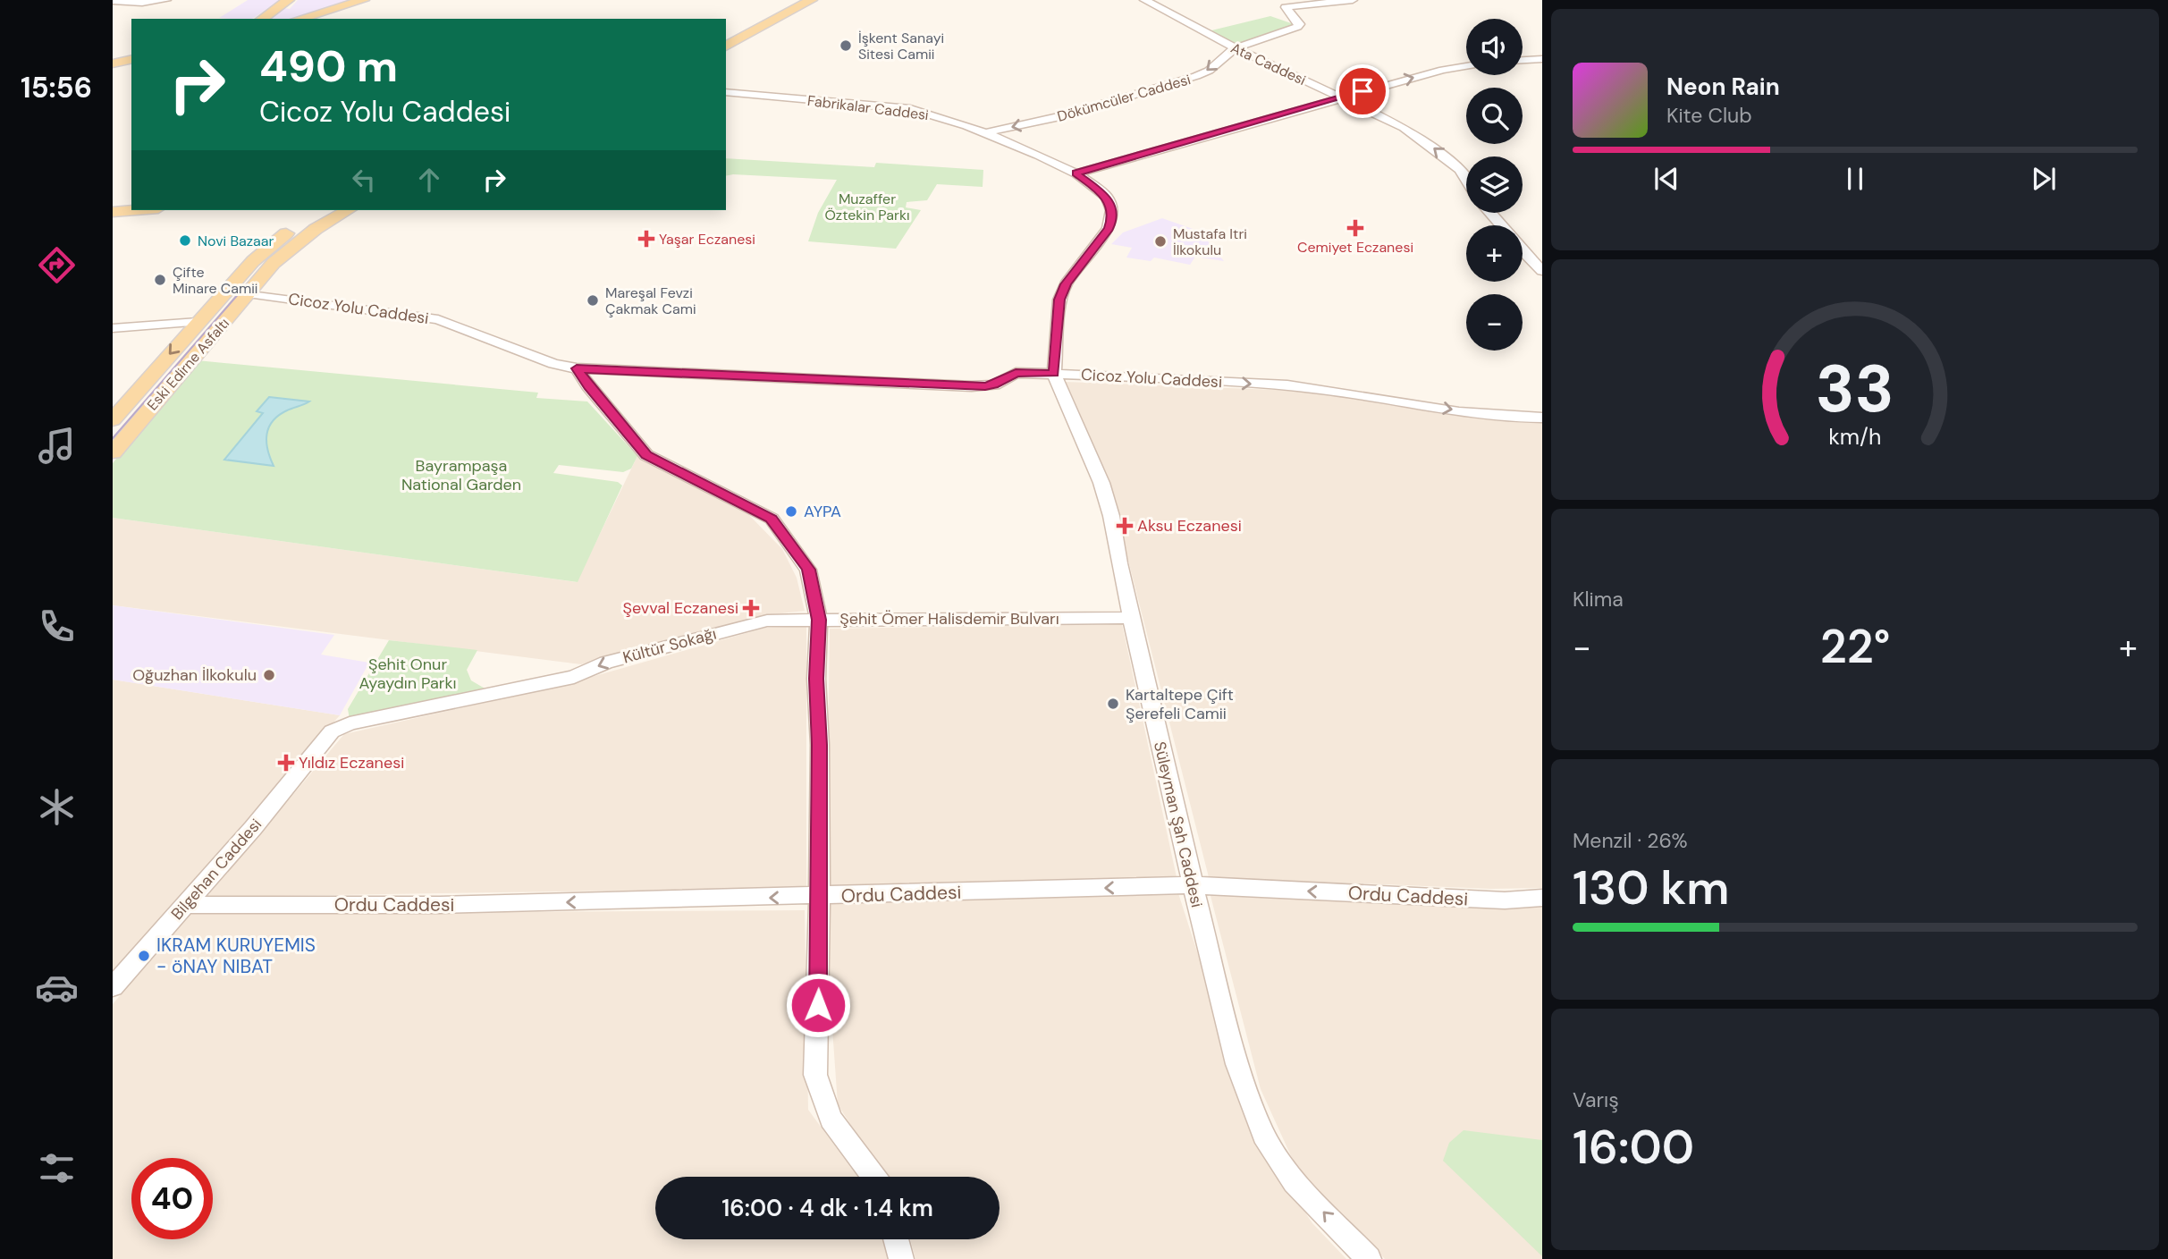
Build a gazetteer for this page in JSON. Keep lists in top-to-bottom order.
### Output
{
  "streets": {
    "main road": ["Eski Edirne Asfaltı"],
    "street": [
      "Ata Caddesi",
      "Dökümcüler Caddesi",
      "Fabrikalar Caddesi",
      "Cicoz Yolu Caddesi",
      "Şehit Ömer Halisdemir Bulvarı",
      "Kültür Sokağı",
      "Süleyman Şah Caddesi",
      "Bilgehan Caddesi",
      "Ordu Caddesi"
    ]
  },
  "crossings": [
    ["Ata Caddesi", "Dökümcüler Caddesi"],
    ["Dökümcüler Caddesi", "Fabrikalar Caddesi"],
    ["Fabrikalar Caddesi", "Süleyman Şah Caddesi"],
    ["Cicoz Yolu Caddesi", "Eski Edirne Asfaltı"],
    ["Cicoz Yolu Caddesi", "Süleyman Şah Caddesi"],
    ["Şehit Ömer Halisdemir Bulvarı", "Kültür Sokağı"],
    ["Şehit Ömer Halisdemir Bulvarı", "Süleyman Şah Caddesi"],
    ["Kültür Sokağı", "Bilgehan Caddesi"],
    ["Süleyman Şah Caddesi", "Ordu Caddesi"],
    ["Bilgehan Caddesi", "Ordu Caddesi"]
  ],
  "one_way": [
    "Ata Caddesi",
    "Cicoz Yolu Caddesi",
    "Kültür Sokağı",
    "Süleyman Şah Caddesi",
    "Ordu Caddesi"
  ],
  "parks": ["Muzaffer Öztekin Parkı", "Bayrampaşa National Garden", "Şehit Onur Ayaydın Parkı"],
  "places": {
    "other": [
      "İşkent Sanayi Sitesi Camii",
      "Novi Bazaar",
      "Mustafa Itri İlkokulu",
      "Çifte Minare Camii",
      "Mareşal Fevzi Çakmak Cami",
      "AYPA",
      "Oğuzhan İlkokulu",
      "Kartaltepe Çift Şerefeli Camii",
      "IKRAM KURUYEMIS - öNAY NIBAT"
    ],
    "health": [
      "Cemiyet Eczanesi",
      "Yaşar Eczanesi",
      "Aksu Eczanesi",
      "Şevval Eczanesi",
      "Yıldız Eczanesi"
    ]
  },
  "page": {
    "tabs": "15:56",
    "map_buttons": ["+", "−"],
    "turn": ["490 m", "Cicoz Yolu Caddesi"],
    "song": ["Neon Rain", "Kite Club"],
    "tile": [
      "Klima",
      ["Menzil · 26%", "130 km"],
      ["Varış", "16:00"]
    ],
    "heat": ["−", "22°", "+"],
    "limit": "40",
    "trip": "16:00 · 4 dk · 1.4 km",
    "gauge": ["33", "km/h"]
  }
}
